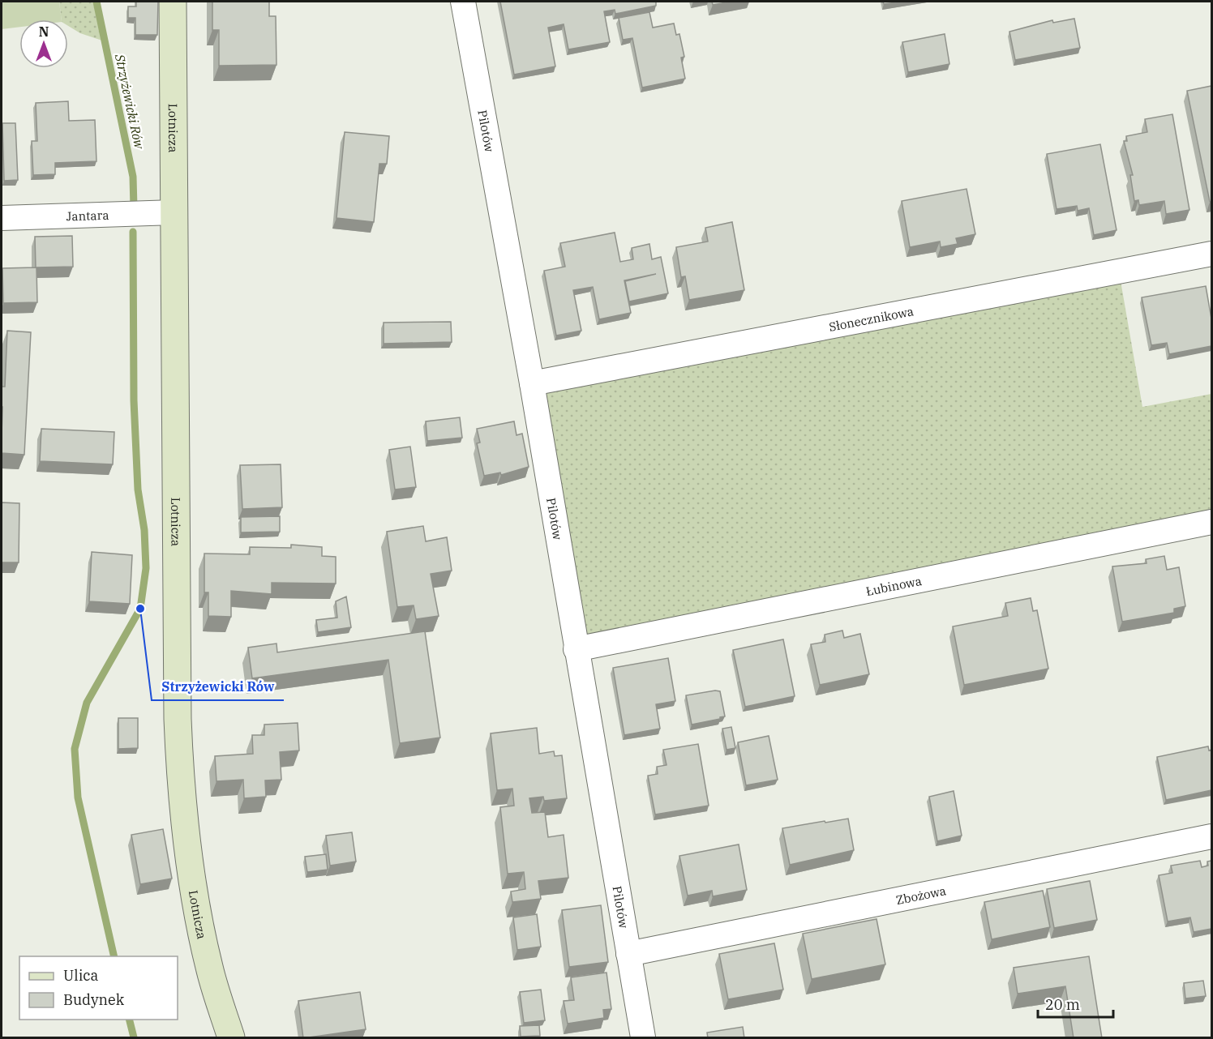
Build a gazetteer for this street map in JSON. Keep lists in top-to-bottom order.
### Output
{
  "streets": {
    "street": [
      "Lotnicza",
      "Pilotów",
      "Jantara",
      "Słonecznikowa",
      "Łubinowa",
      "Zbożowa"
    ]
  },
  "crossings": [
    ["Lotnicza", "Jantara"],
    ["Pilotów", "Słonecznikowa"],
    ["Pilotów", "Łubinowa"],
    ["Pilotów", "Zbożowa"]
  ],
  "water": ["Strzyżewicki Rów"],
  "places": ["Strzyżewicki Rów"],
  "legend": ["Ulica", "Budynek"],
  "scale_bar": "20 m",
  "north": "top"
}
